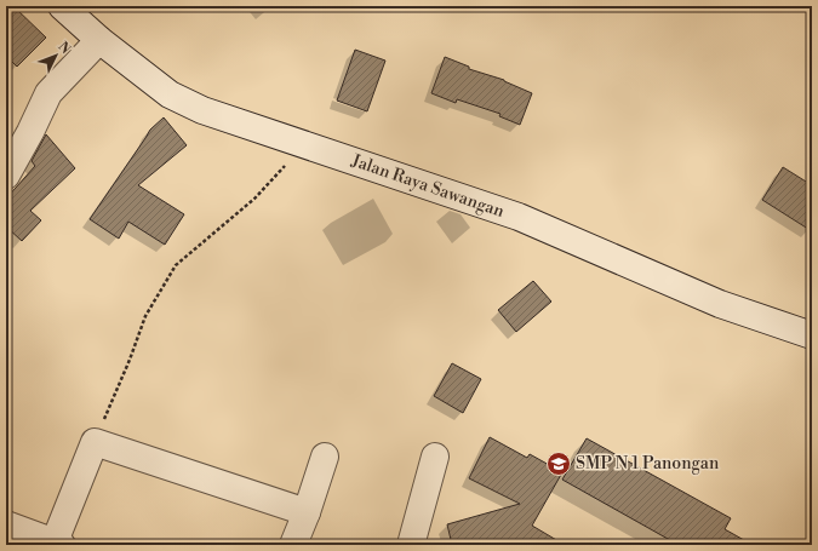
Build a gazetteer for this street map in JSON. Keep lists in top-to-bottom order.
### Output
{
  "streets": {
    "street": ["Jalan Raya Sawangan"]
  },
  "places": {
    "school or university": ["SMP N 1 Panongan"]
  },
  "north": "top right"
}
